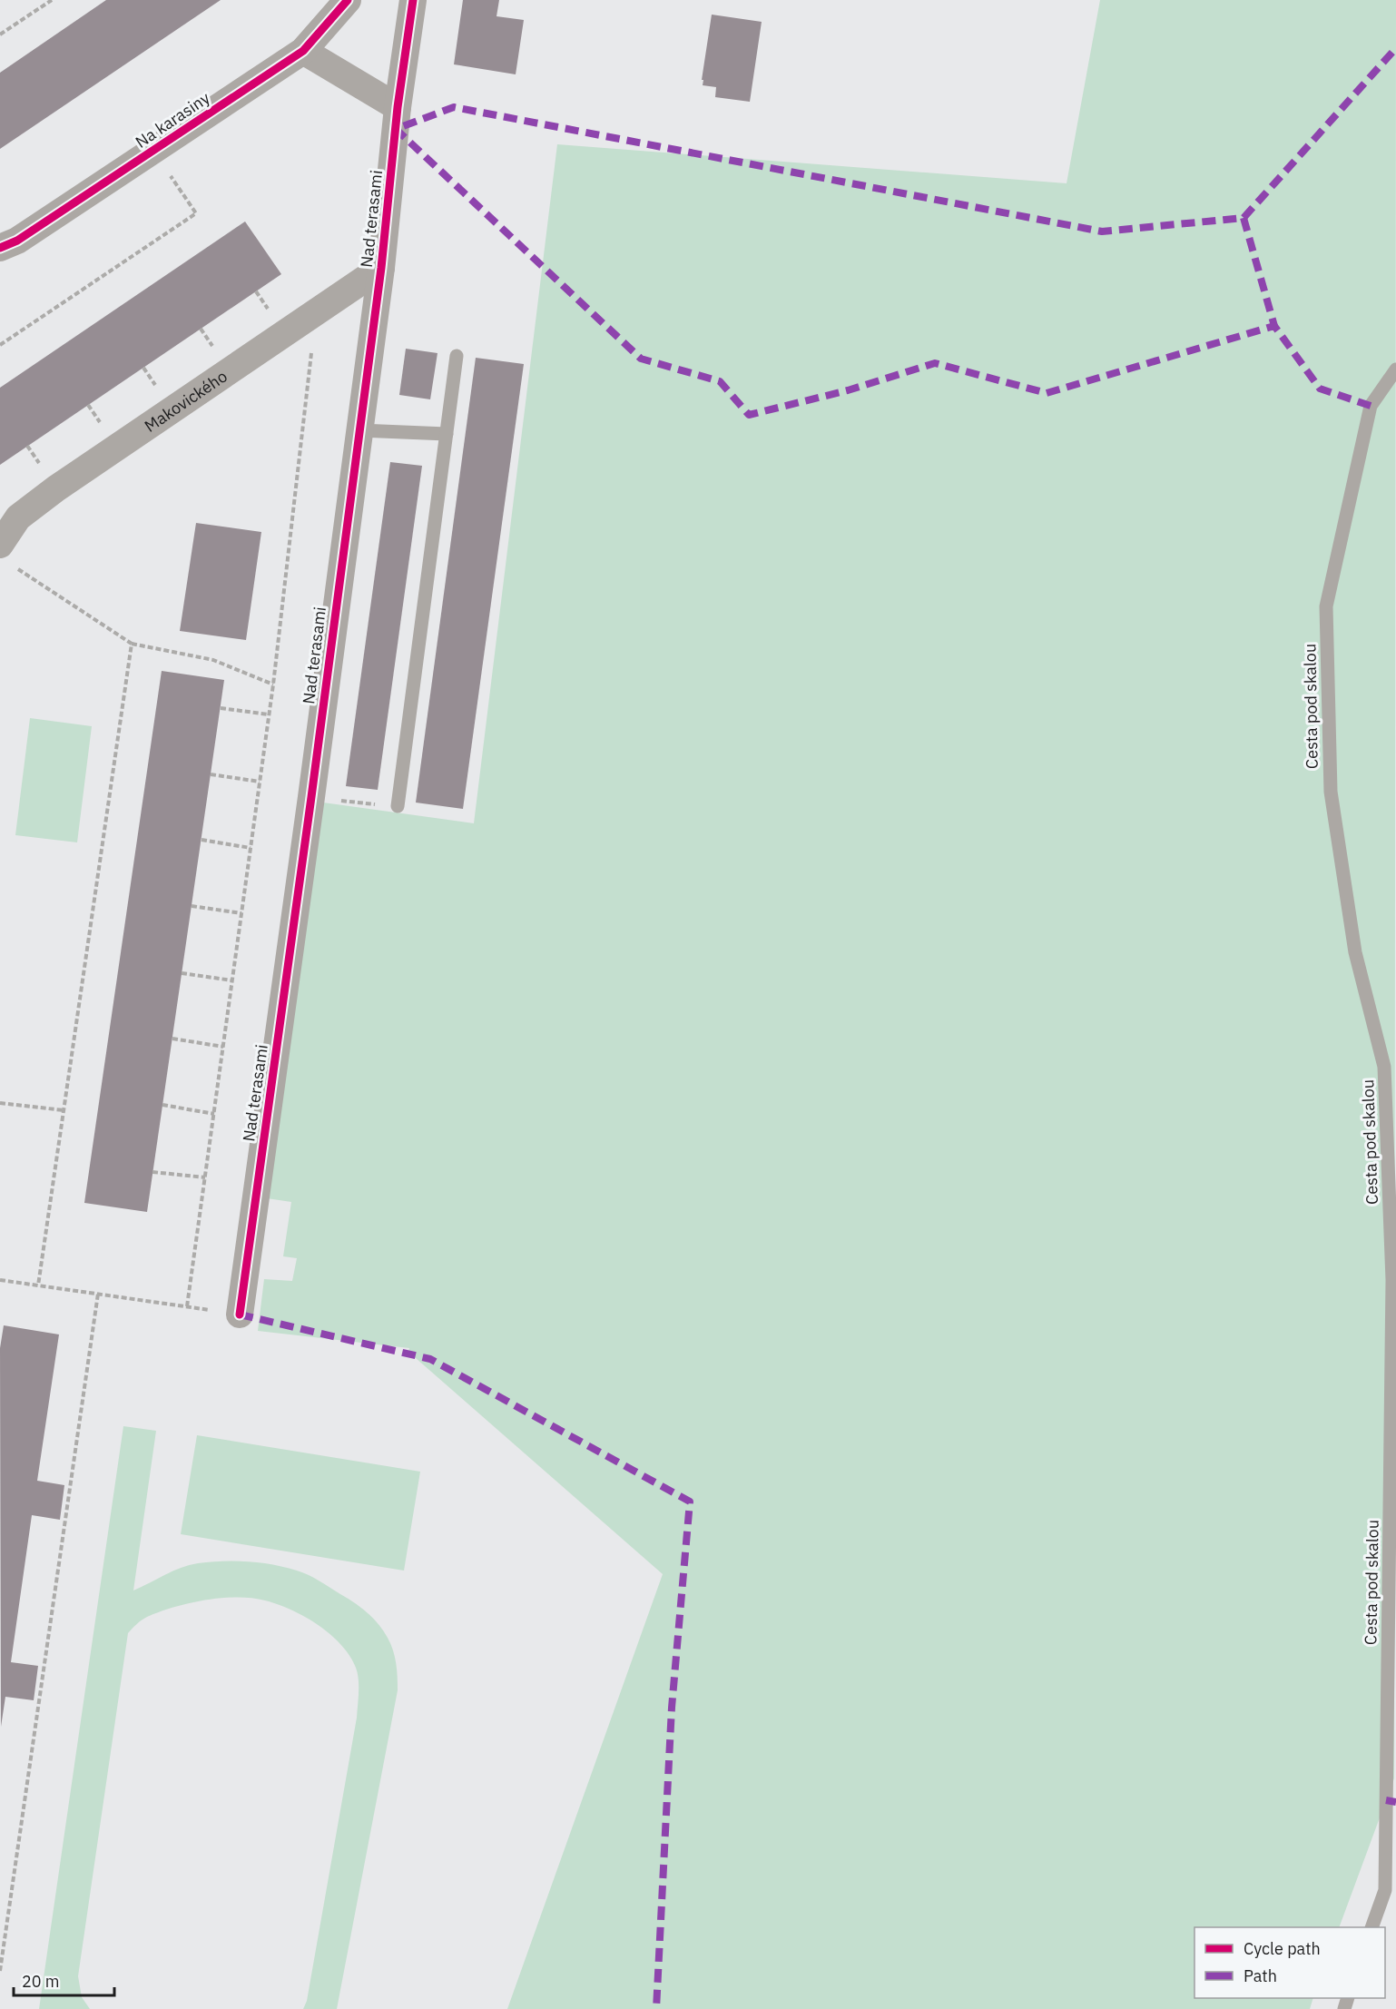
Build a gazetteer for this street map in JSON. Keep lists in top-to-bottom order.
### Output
{
  "streets": {
    "street": ["Na karasiny", "Nad terasami", "Makovického"],
    "lane": ["Cesta pod skalou"]
  },
  "crossings": [
    ["Nad terasami", "Makovického"]
  ],
  "legend": ["Cycle path", "Path"],
  "scale_bar": "20 m"
}
